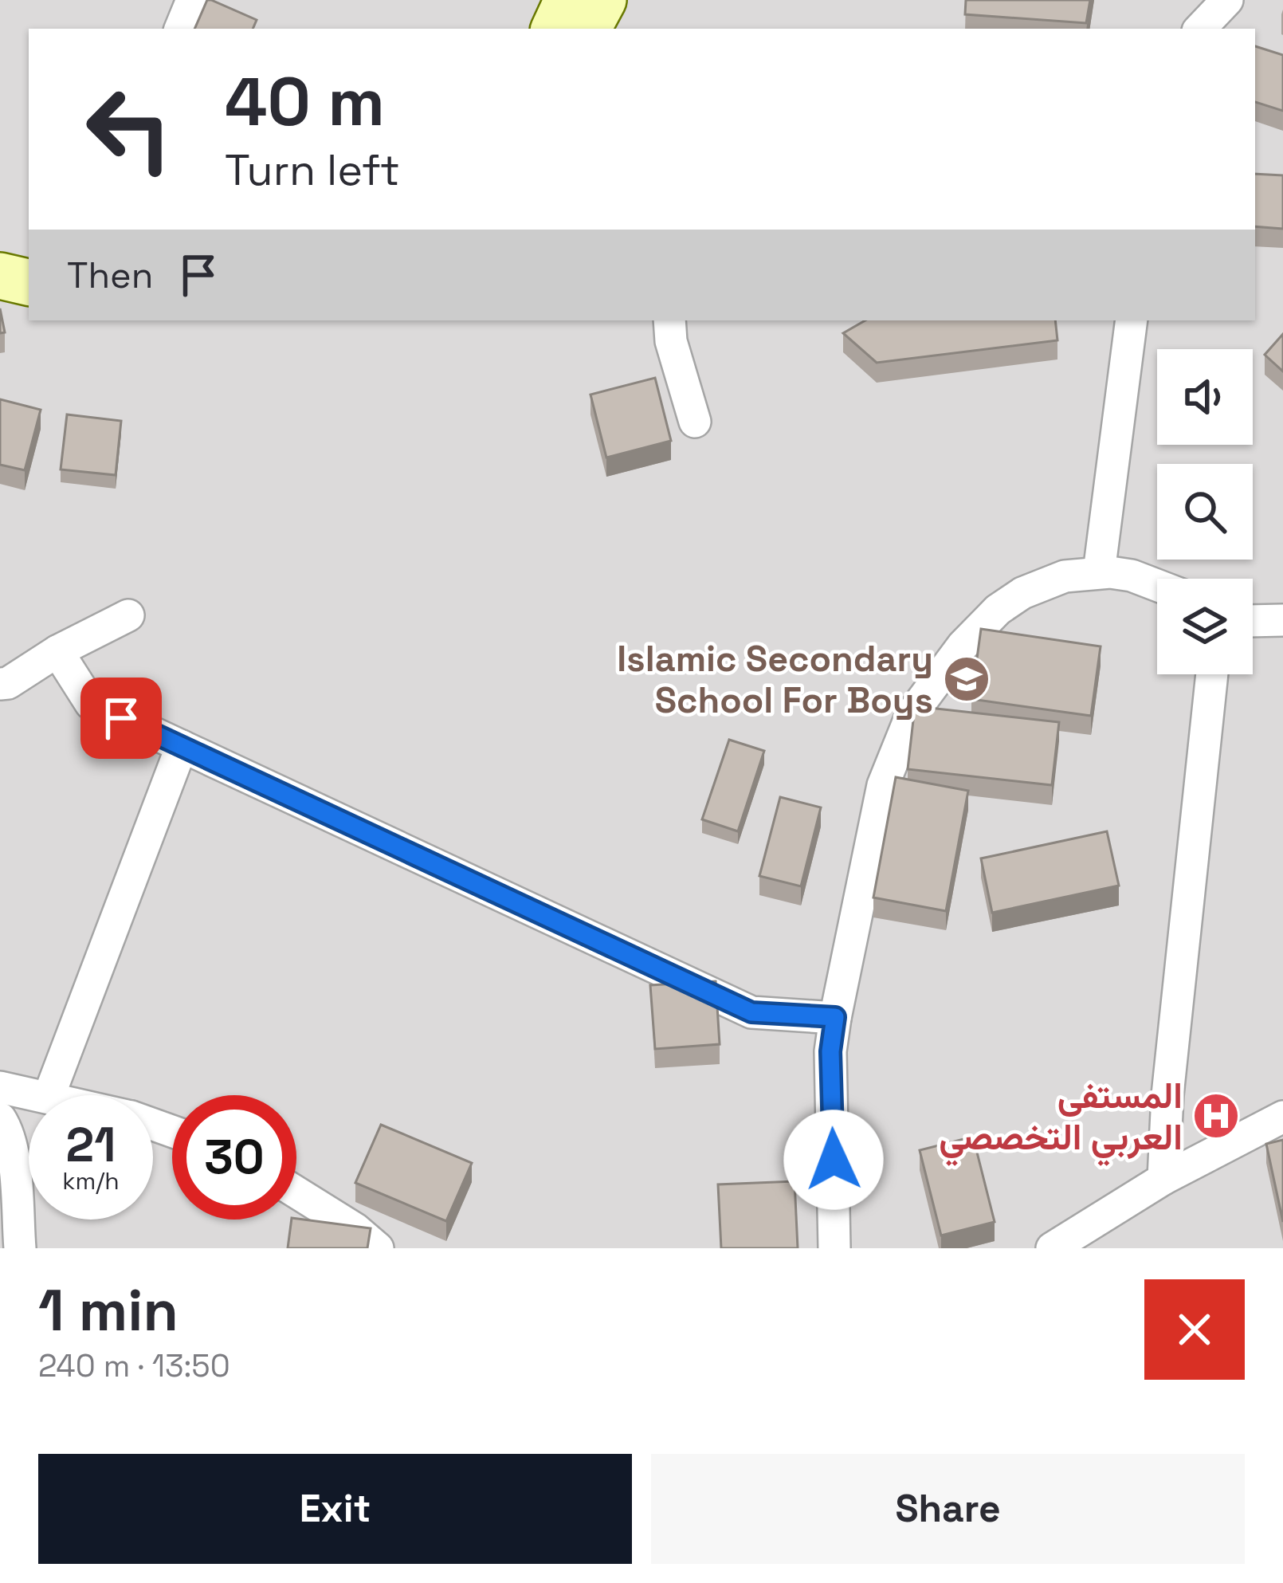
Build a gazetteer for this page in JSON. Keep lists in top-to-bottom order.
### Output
{
  "places": {
    "school or university": ["Islamic Secondary School For Boys"],
    "hospital": ["المستفى العربي التخصصي"]
  },
  "page": {
    "turn": ["40 m", "Turn left"],
    "then": "Then",
    "speed": "21 km/h",
    "limit": "30",
    "heading": ["1 min", "240 m · 13:50"],
    "buttons": ["Exit", "Share"]
  }
}
